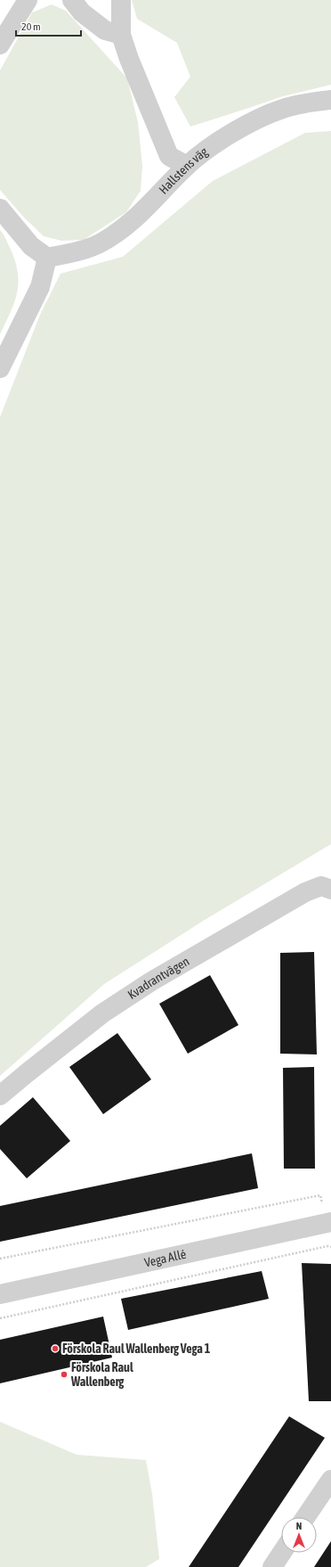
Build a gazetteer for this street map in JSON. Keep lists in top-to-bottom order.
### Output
{
  "streets": {
    "street": ["Hallstens väg", "Kvadrantvägen", "Vega Allé"]
  },
  "places": ["Förskola Raul Wallenberg Vega 1", "Förskola Raul Wallenberg"],
  "scale_bar": "20 m",
  "north": "top"
}
